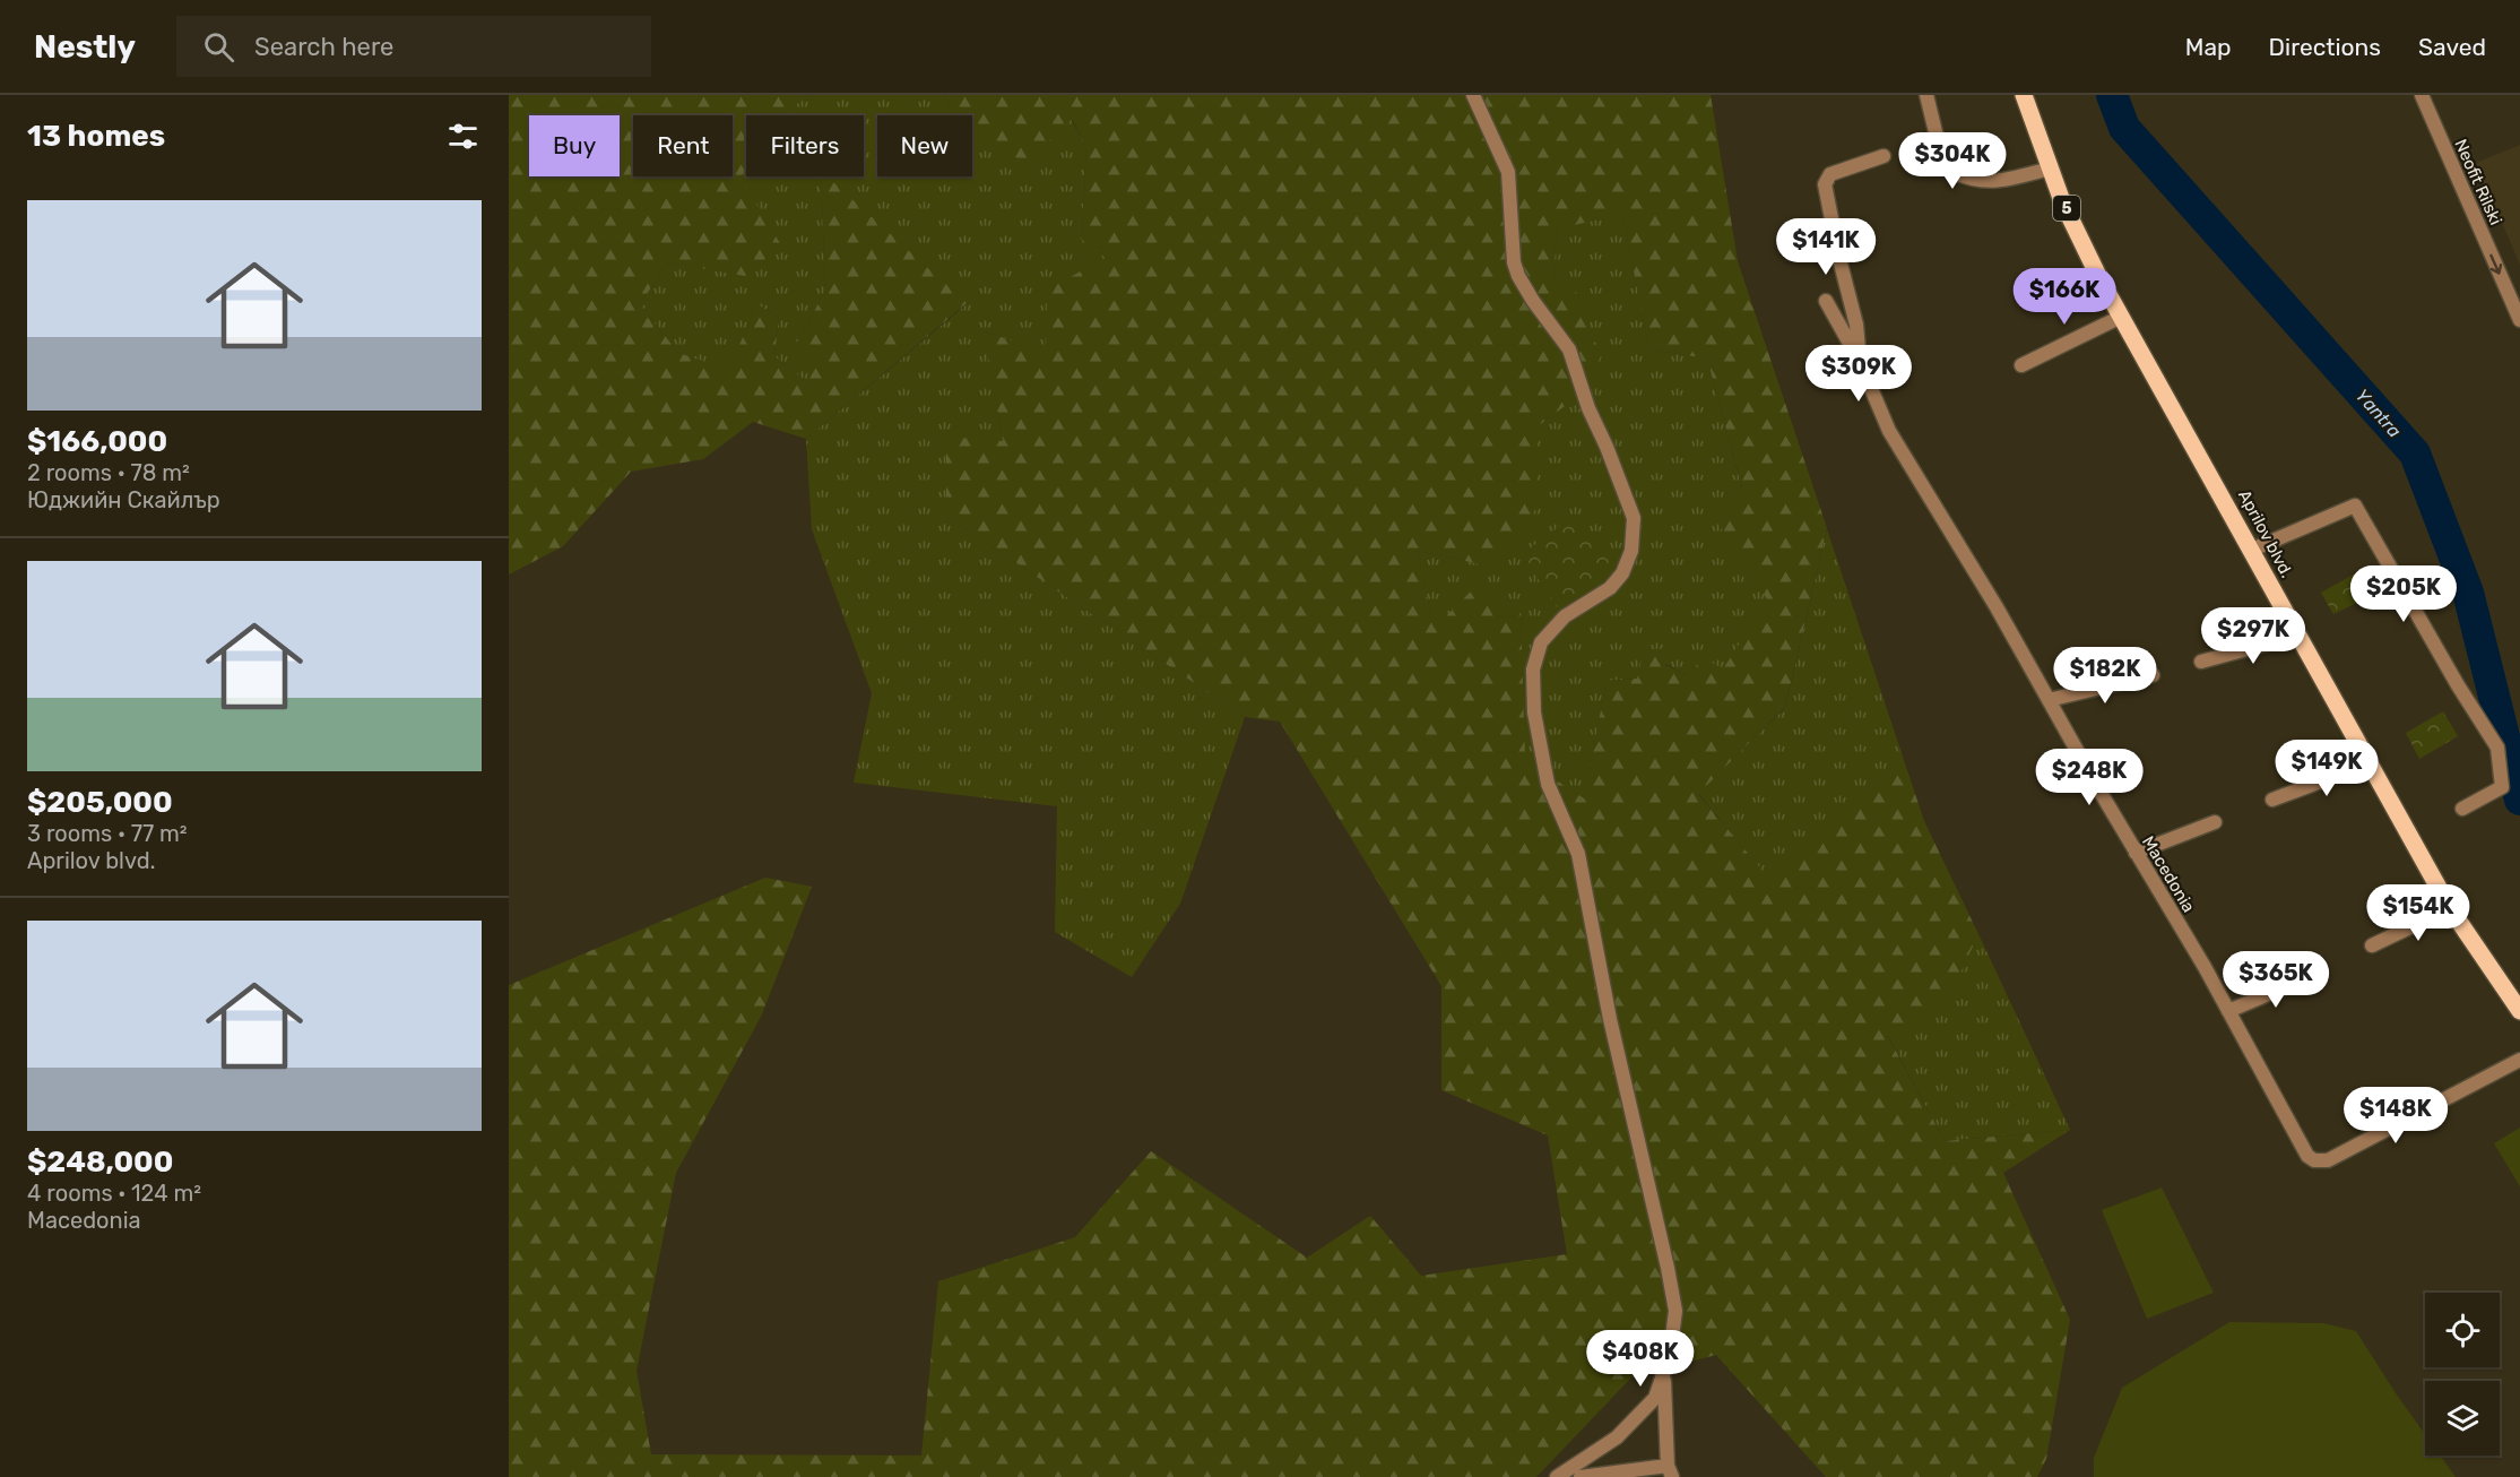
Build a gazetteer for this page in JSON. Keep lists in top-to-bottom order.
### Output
{
  "streets": {
    "main road": ["5", "Aprilov blvd."],
    "street": ["Neofit Rilski", "Macedonia"]
  },
  "one_way": ["Neofit Rilski"],
  "water": ["Yantra"],
  "page": {
    "header": "Nestly",
    "search": "Search here",
    "nav": ["Map", "Directions", "Saved"],
    "heading": "13 homes",
    "chip": [
      "Buy",
      "Rent",
      "Filters",
      "New"
    ],
    "price": [
      "$304K",
      "$141K",
      "$166K",
      "$309K",
      "$205K",
      "$297K",
      "$182K",
      "$149K",
      "$248K",
      "$154K",
      "$365K",
      "$148K",
      "$408K"
    ],
    "list": [
      {
        "name": "$166,000",
        "note": "2 rooms · 78 m² · Юджийн Скайлър"
      },
      {
        "name": "$205,000",
        "note": "3 rooms · 77 m² · Aprilov blvd."
      },
      {
        "name": "$248,000",
        "note": "4 rooms · 124 m² · Macedonia"
      }
    ]
  }
}
